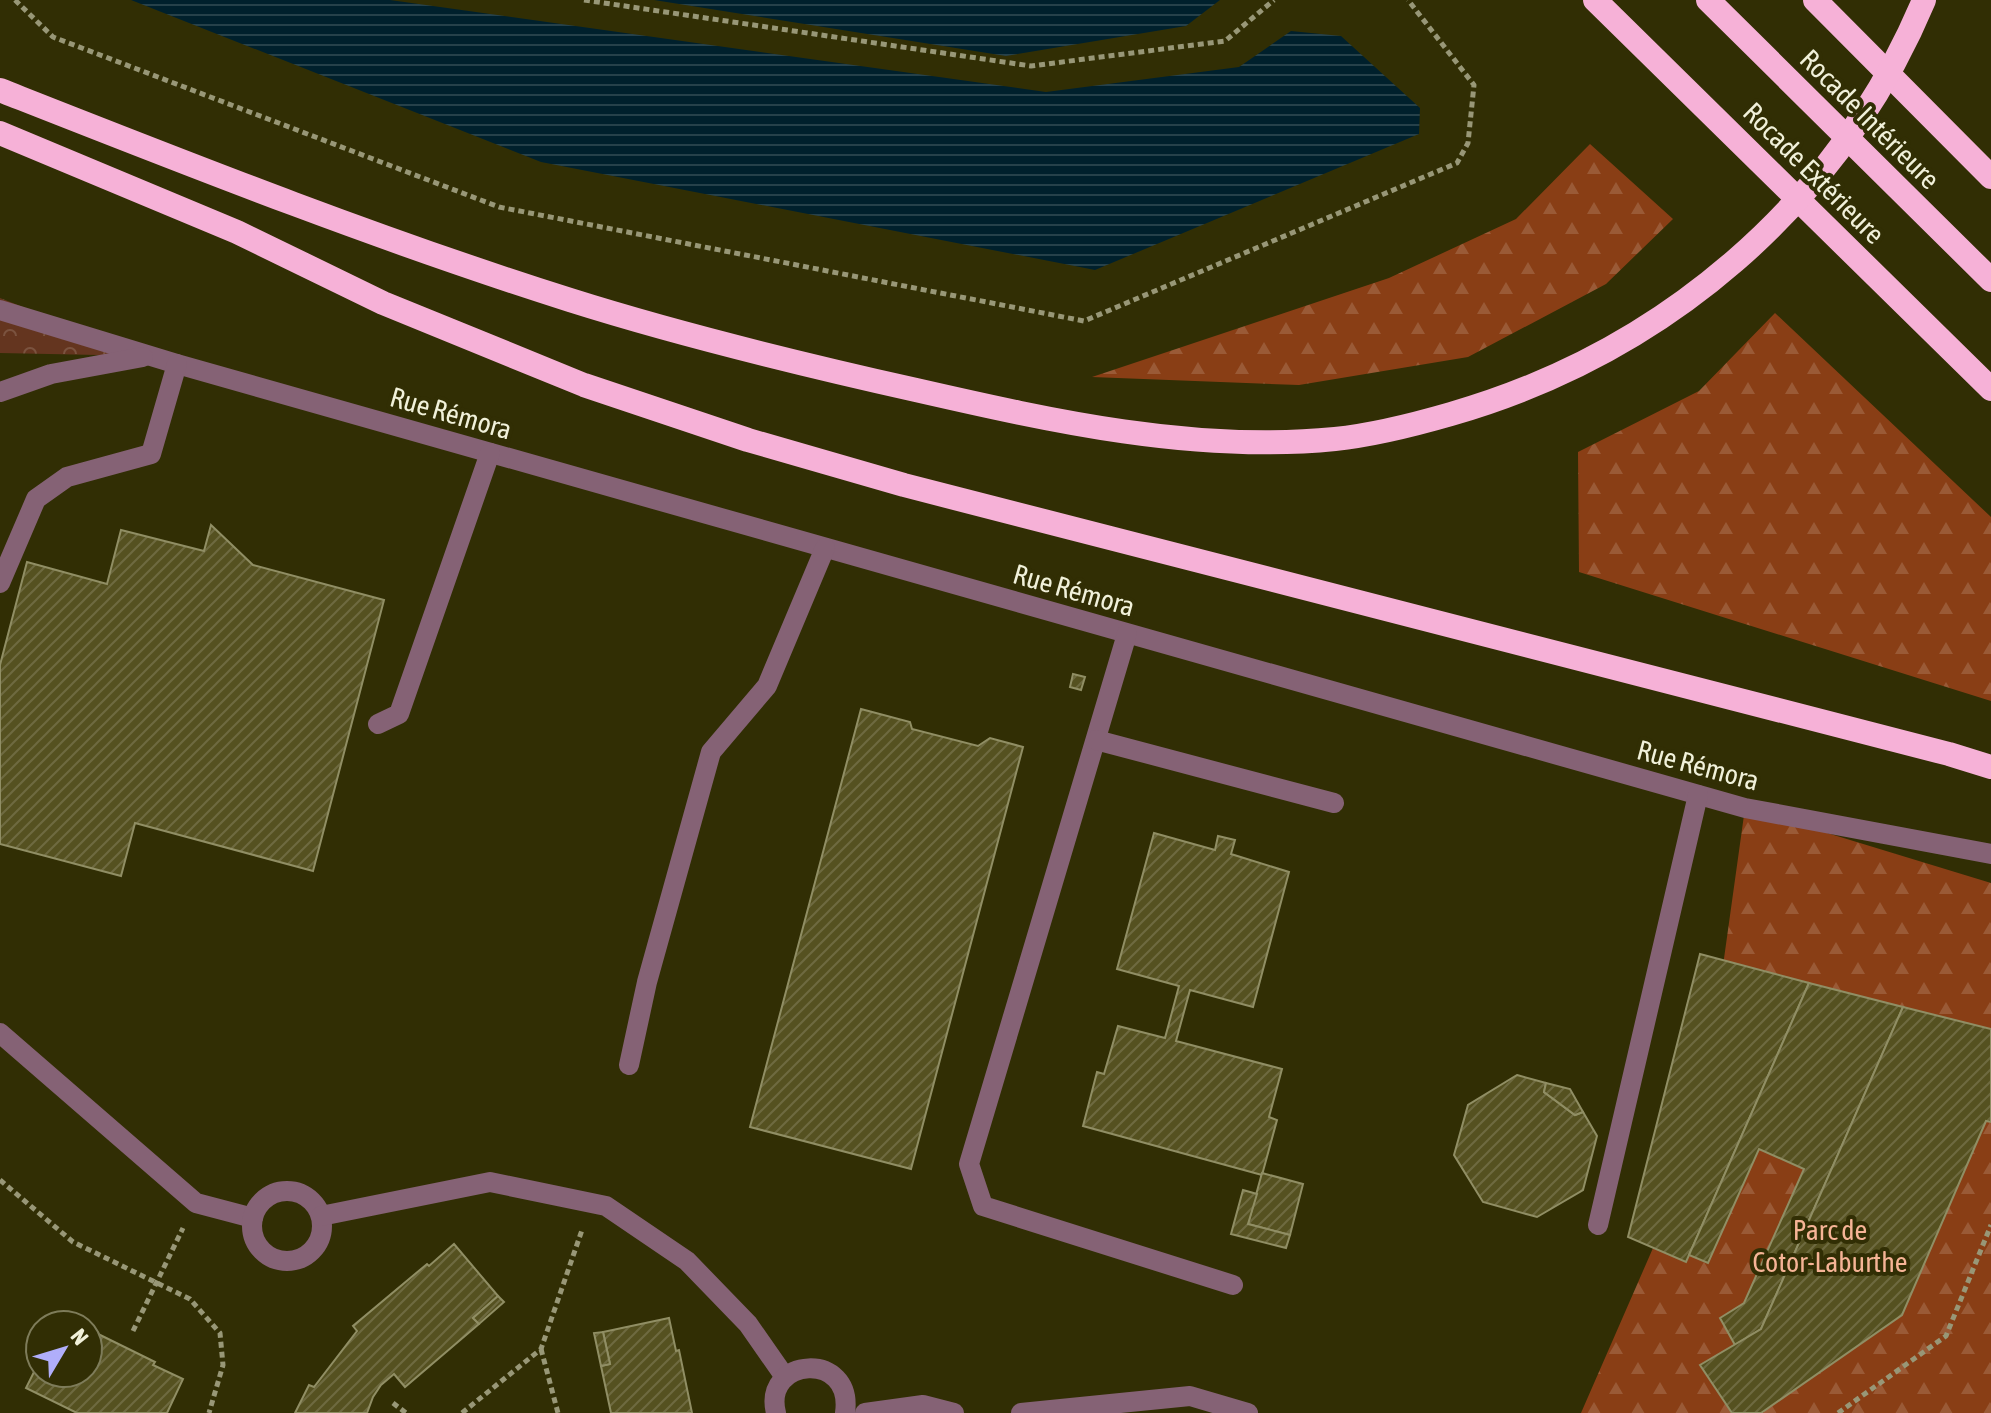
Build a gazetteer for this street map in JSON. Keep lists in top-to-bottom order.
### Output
{
  "streets": {
    "highway": ["Rocade Intérieure", "Rocade Extérieure"],
    "street": ["Rue Rémora"]
  },
  "parks": ["Parc de Cotor-Laburthe"],
  "north": "top right"
}
